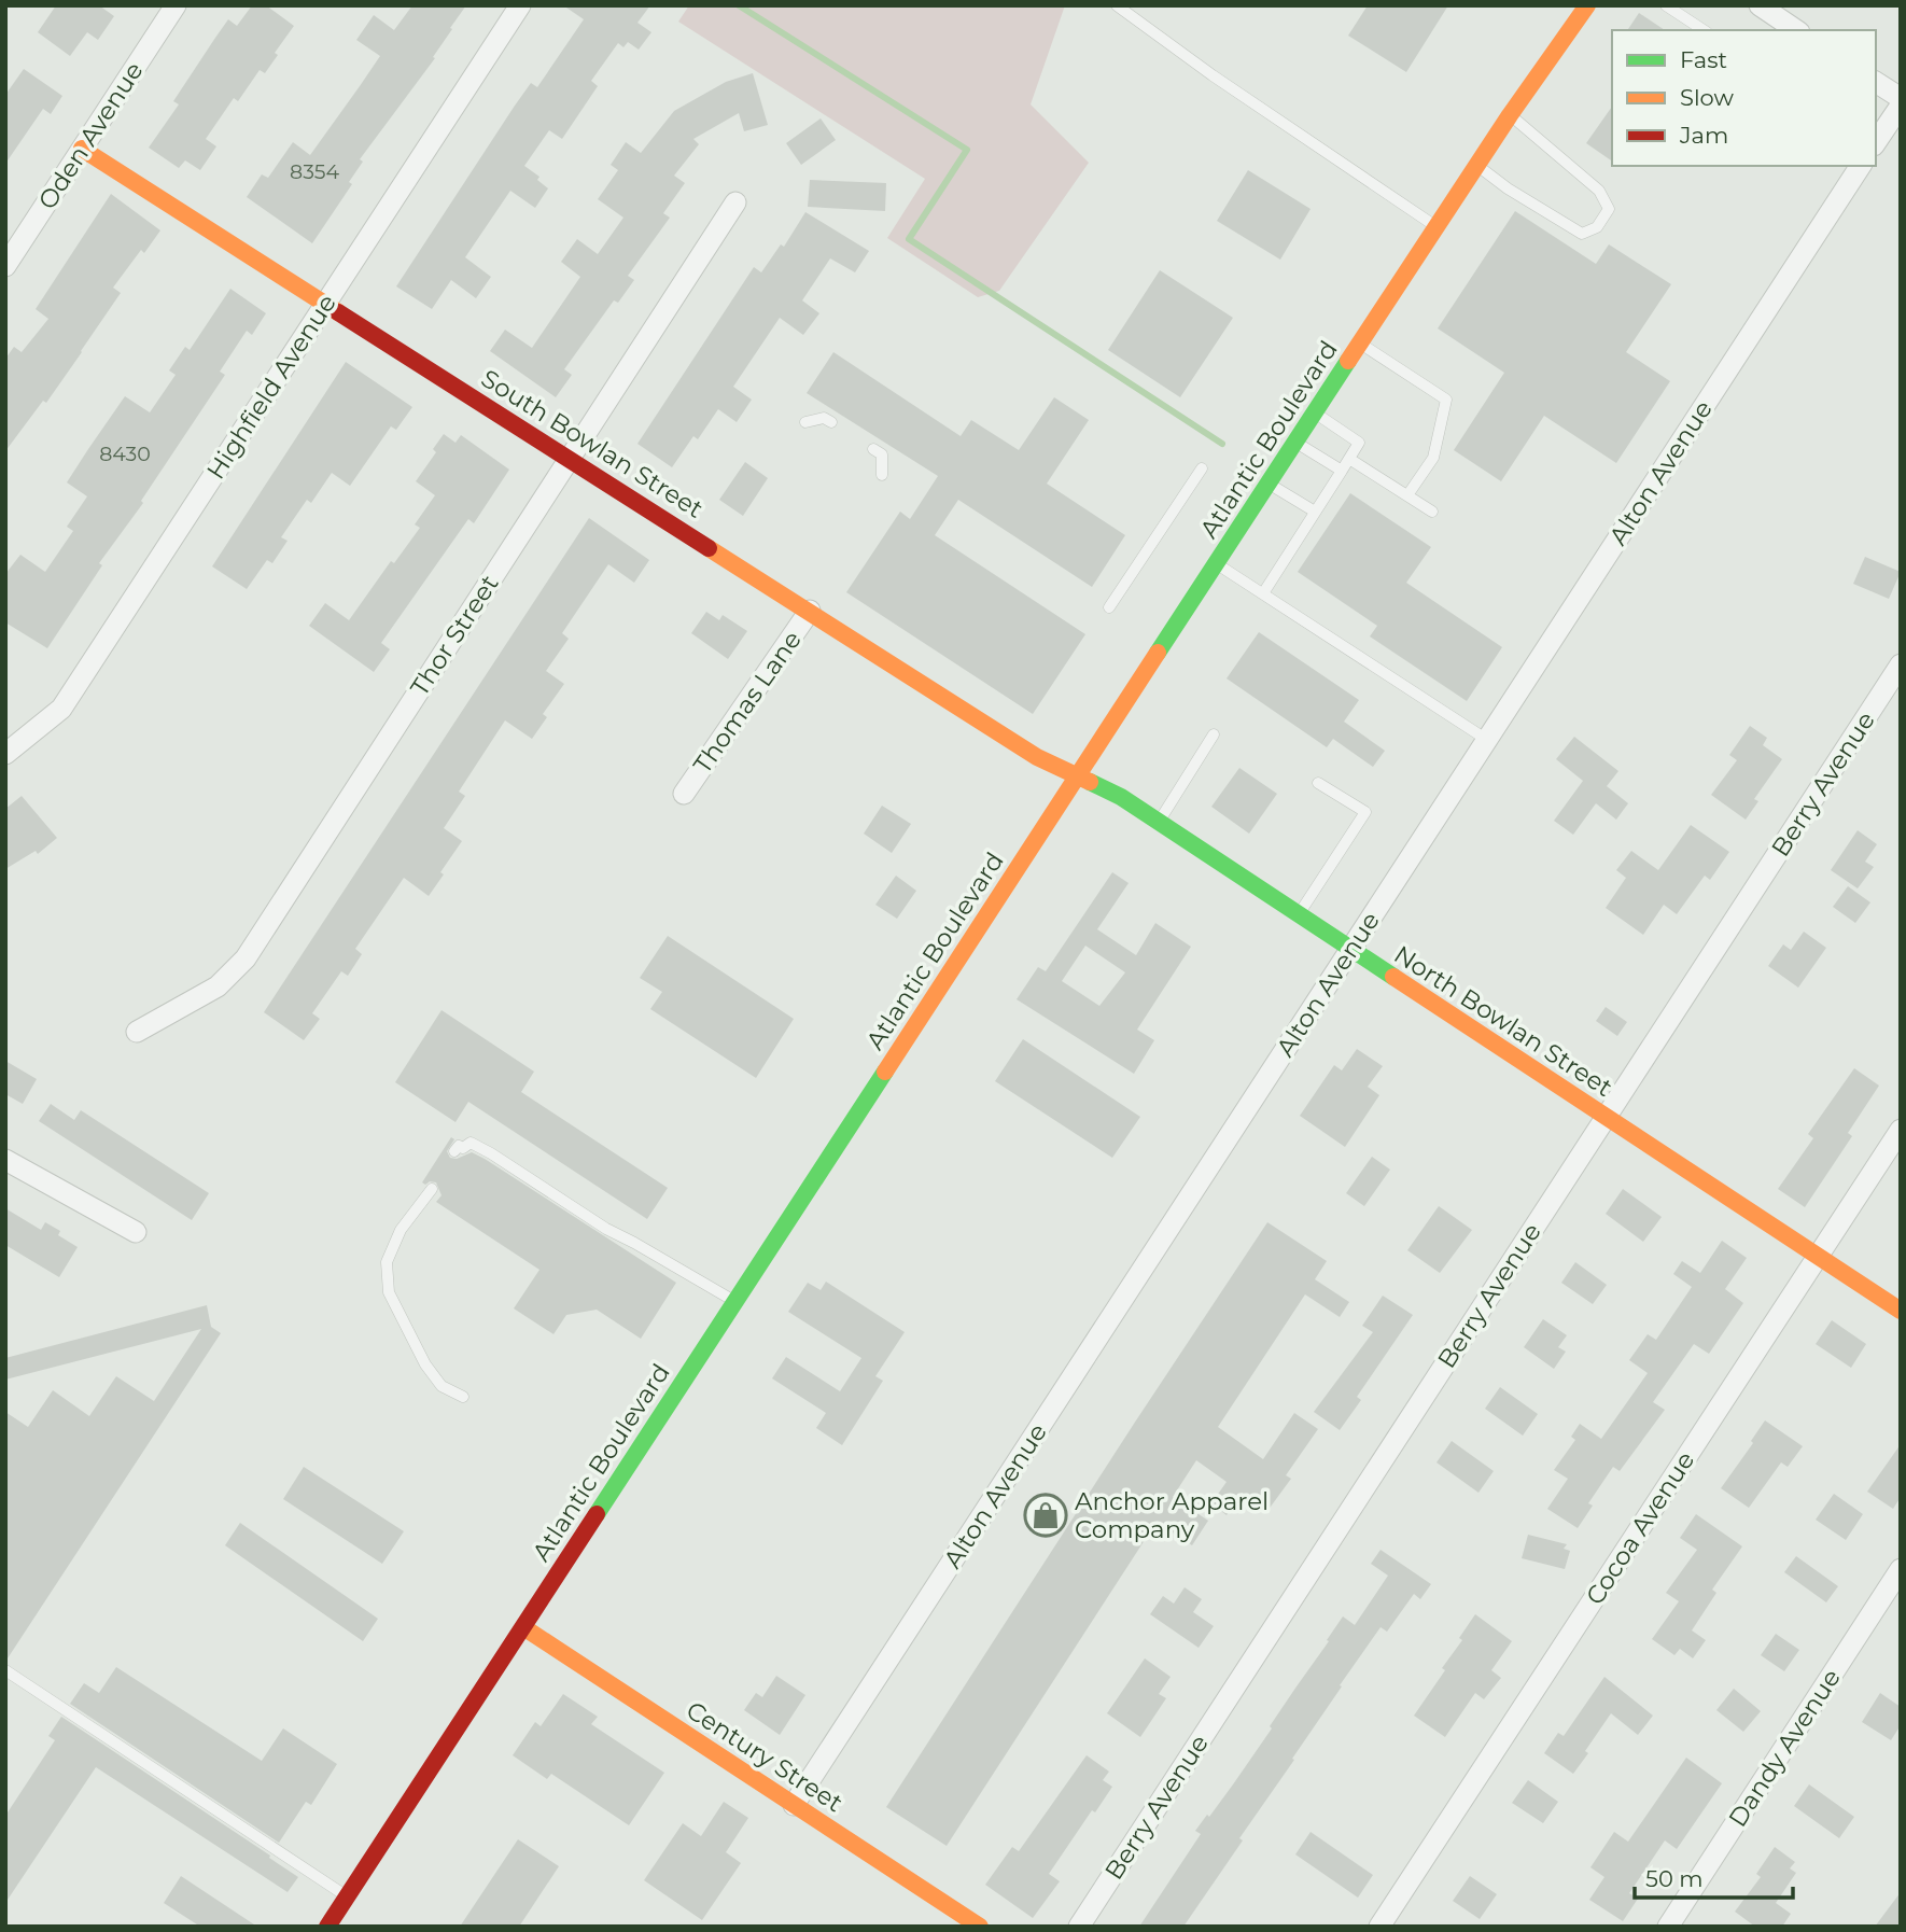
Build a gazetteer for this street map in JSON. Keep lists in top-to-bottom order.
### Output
{
  "streets": {
    "street": [
      "Oden Avenue",
      "Highfield Avenue",
      "Atlantic Boulevard",
      "South Bowlan Street",
      "Alton Avenue",
      "Thor Street",
      "Thomas Lane",
      "Berry Avenue",
      "North Bowlan Street",
      "Cocoa Avenue",
      "Dandy Avenue",
      "Century Street"
    ]
  },
  "crossings": [
    ["Oden Avenue", "South Bowlan Street"],
    ["Highfield Avenue", "South Bowlan Street"],
    ["Atlantic Boulevard", "South Bowlan Street"],
    ["Atlantic Boulevard", "North Bowlan Street"],
    ["Atlantic Boulevard", "Century Street"],
    ["South Bowlan Street", "Thor Street"],
    ["South Bowlan Street", "Thomas Lane"],
    ["South Bowlan Street", "North Bowlan Street"],
    ["Alton Avenue", "North Bowlan Street"],
    ["Alton Avenue", "Century Street"],
    ["Berry Avenue", "North Bowlan Street"],
    ["North Bowlan Street", "Cocoa Avenue"]
  ],
  "places": {
    "shop": ["Anchor Apparel Company"]
  },
  "house_numbers": ["8354", "8430"],
  "legend": ["Fast", "Slow", "Jam"],
  "scale_bar": "50 m"
}
